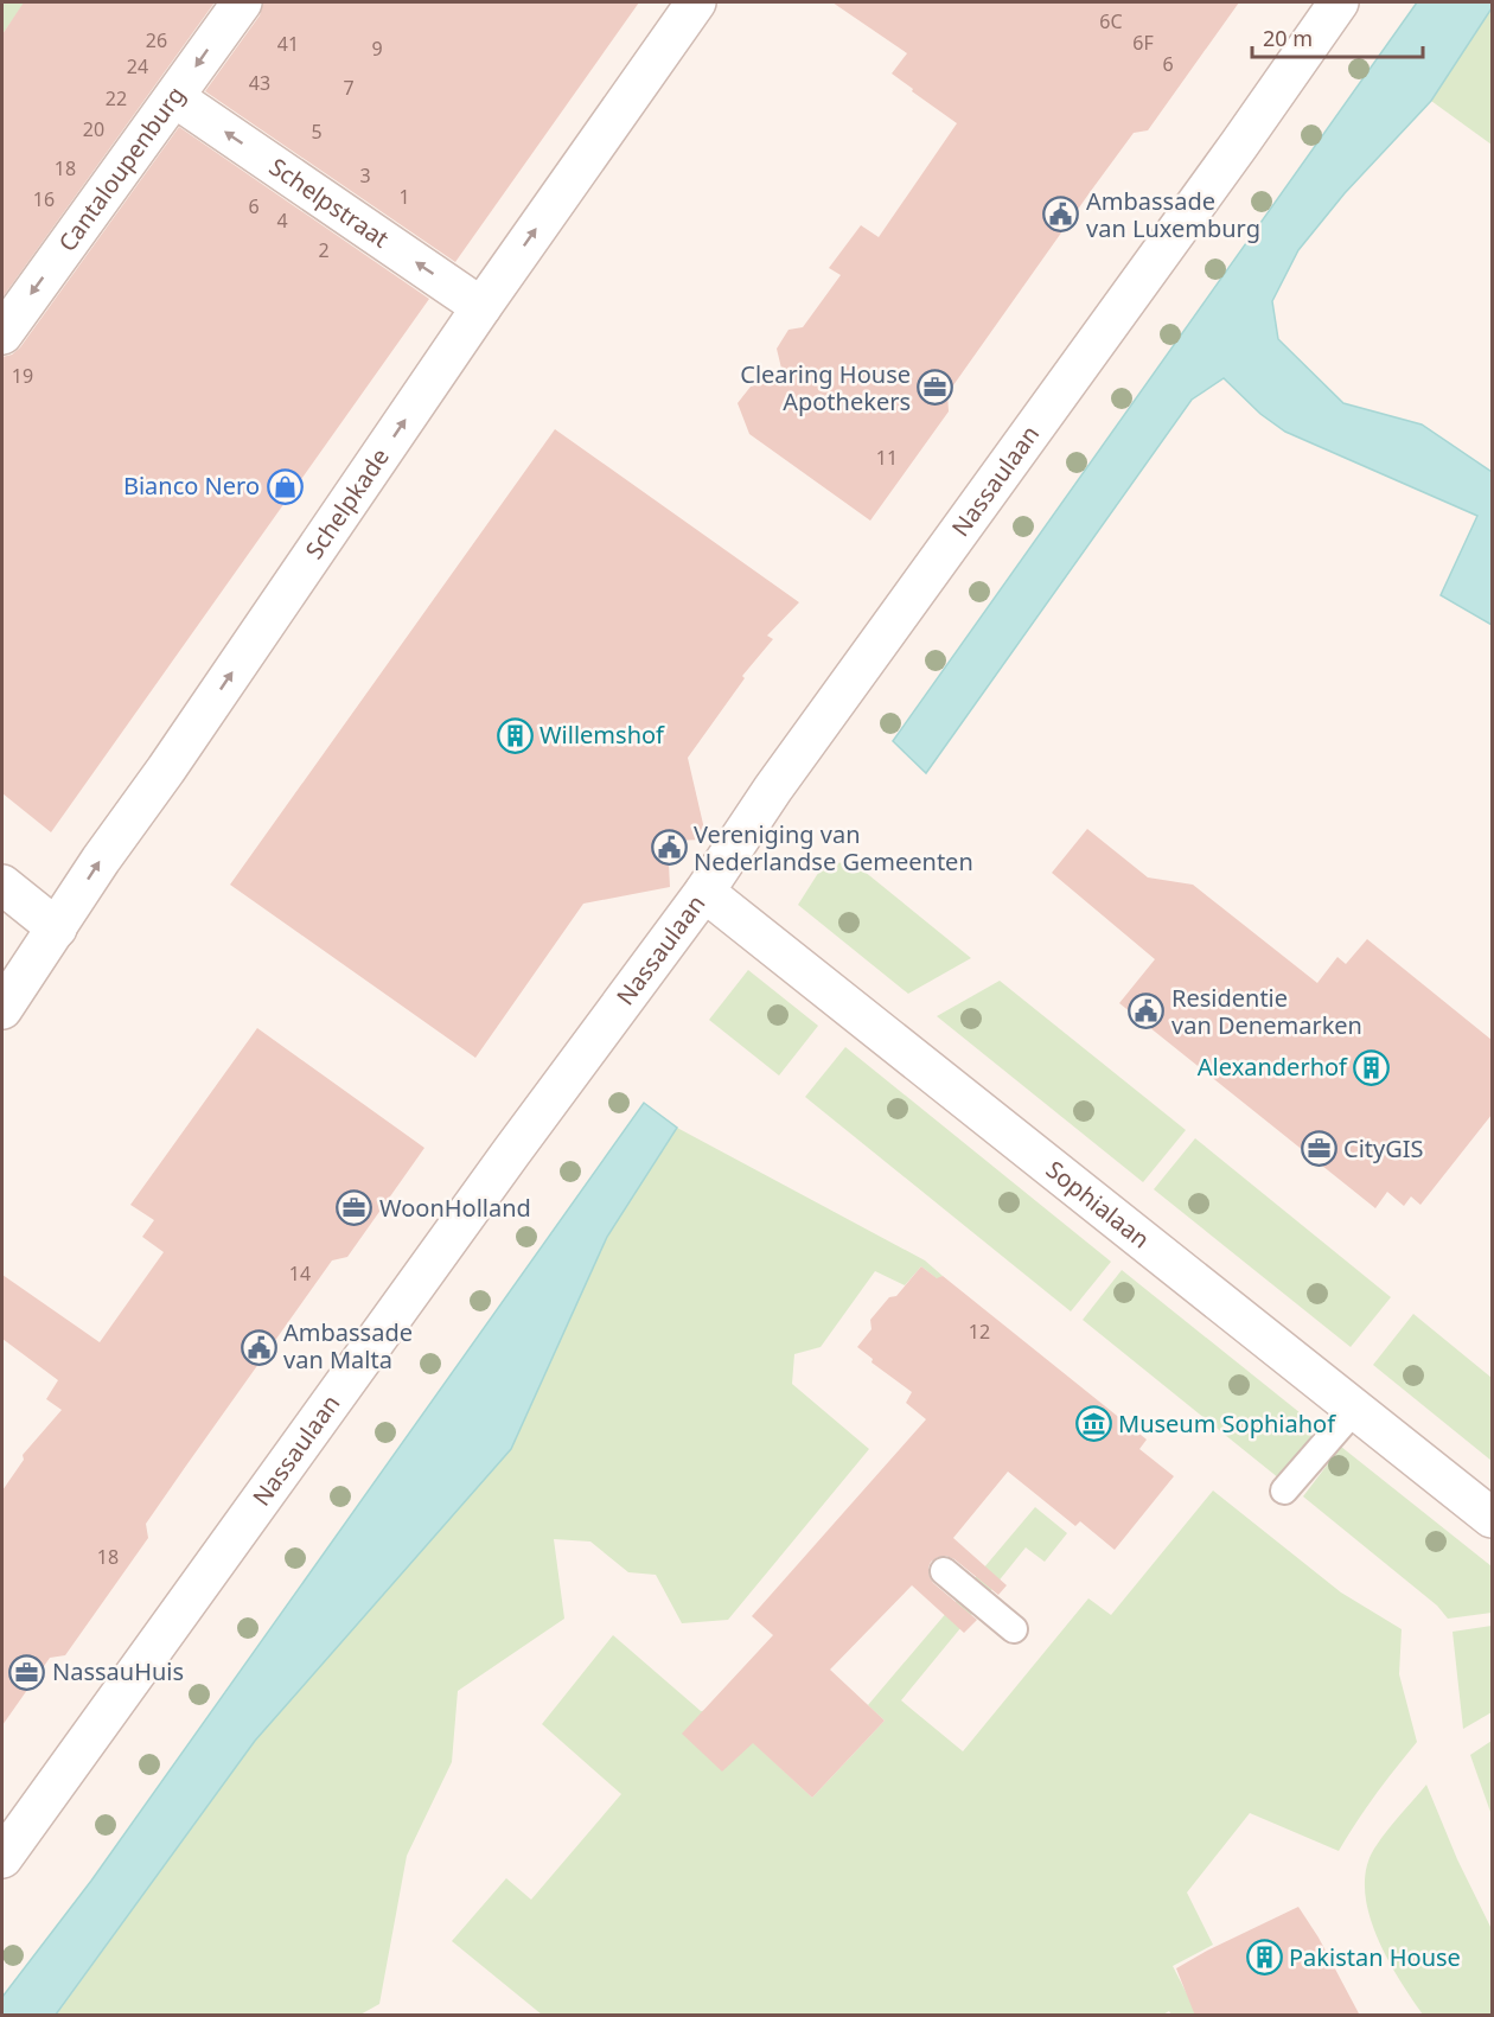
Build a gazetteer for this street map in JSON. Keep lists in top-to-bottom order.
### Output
{
  "streets": {
    "street": [
      "Cantaloupenburg",
      "Schelpstraat",
      "Nassaulaan",
      "Schelpkade",
      "Sophialaan"
    ]
  },
  "crossings": [
    ["Cantaloupenburg", "Schelpstraat"],
    ["Schelpstraat", "Schelpkade"],
    ["Nassaulaan", "Sophialaan"]
  ],
  "one_way": ["Cantaloupenburg", "Schelpstraat", "Schelpkade"],
  "places": {
    "public building": [
      "Ambassade van Luxemburg",
      "Vereniging van Nederlandse Gemeenten",
      "Residentie van Denemarken",
      "Ambassade van Malta"
    ],
    "office": [
      "Clearing House Apothekers",
      "CityGIS",
      "WoonHolland",
      "NassauHuis"
    ],
    "shop": ["Bianco Nero"],
    "building": ["Willemshof", "Alexanderhof", "Pakistan House"],
    "museum": ["Museum Sophiahof"]
  },
  "house_numbers": [
    "6C",
    "26",
    "6F",
    "41",
    "9",
    "6",
    "24",
    "43",
    "7",
    "22",
    "20",
    "5",
    "18",
    "3",
    "1",
    "16",
    "6",
    "4",
    "2",
    "19",
    "11",
    "14",
    "12",
    "18"
  ],
  "scale_bar": "20 m"
}
